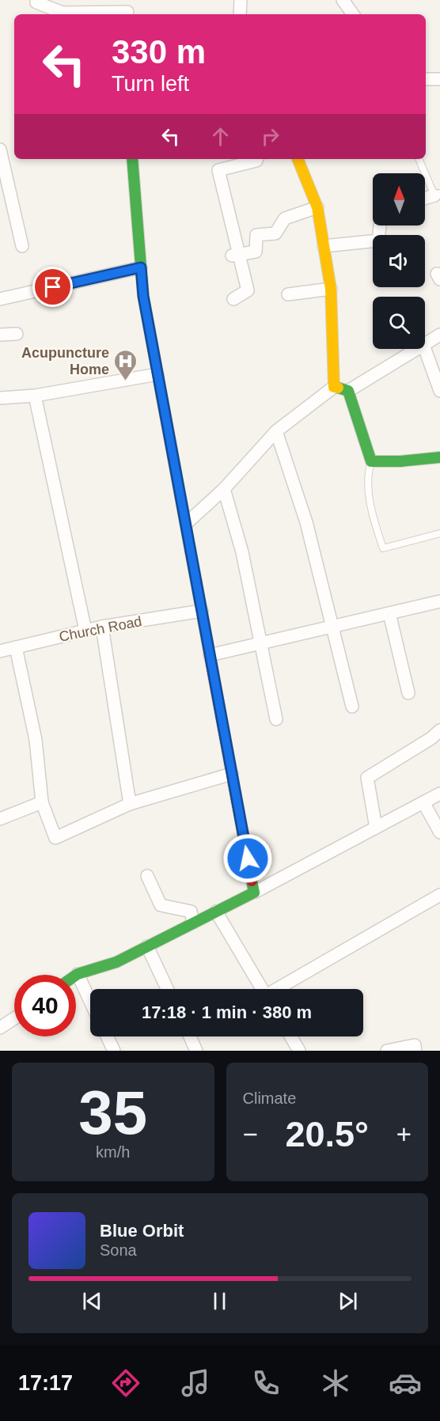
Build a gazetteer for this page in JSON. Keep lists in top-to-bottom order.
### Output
{
  "streets": {
    "street": ["Church Road"]
  },
  "places": {
    "hospital": ["Acupuncture Home"]
  },
  "north": "top",
  "page": {
    "turn": ["330 m", "Turn left"],
    "limit": "40",
    "trip": "17:18 · 1 min · 380 m",
    "tile": [
      ["35", "km/h"],
      "Climate"
    ],
    "heat": ["−", "20.5°", "+"],
    "song": ["Blue Orbit", "Sona"],
    "tabs": "17:17"
  }
}
